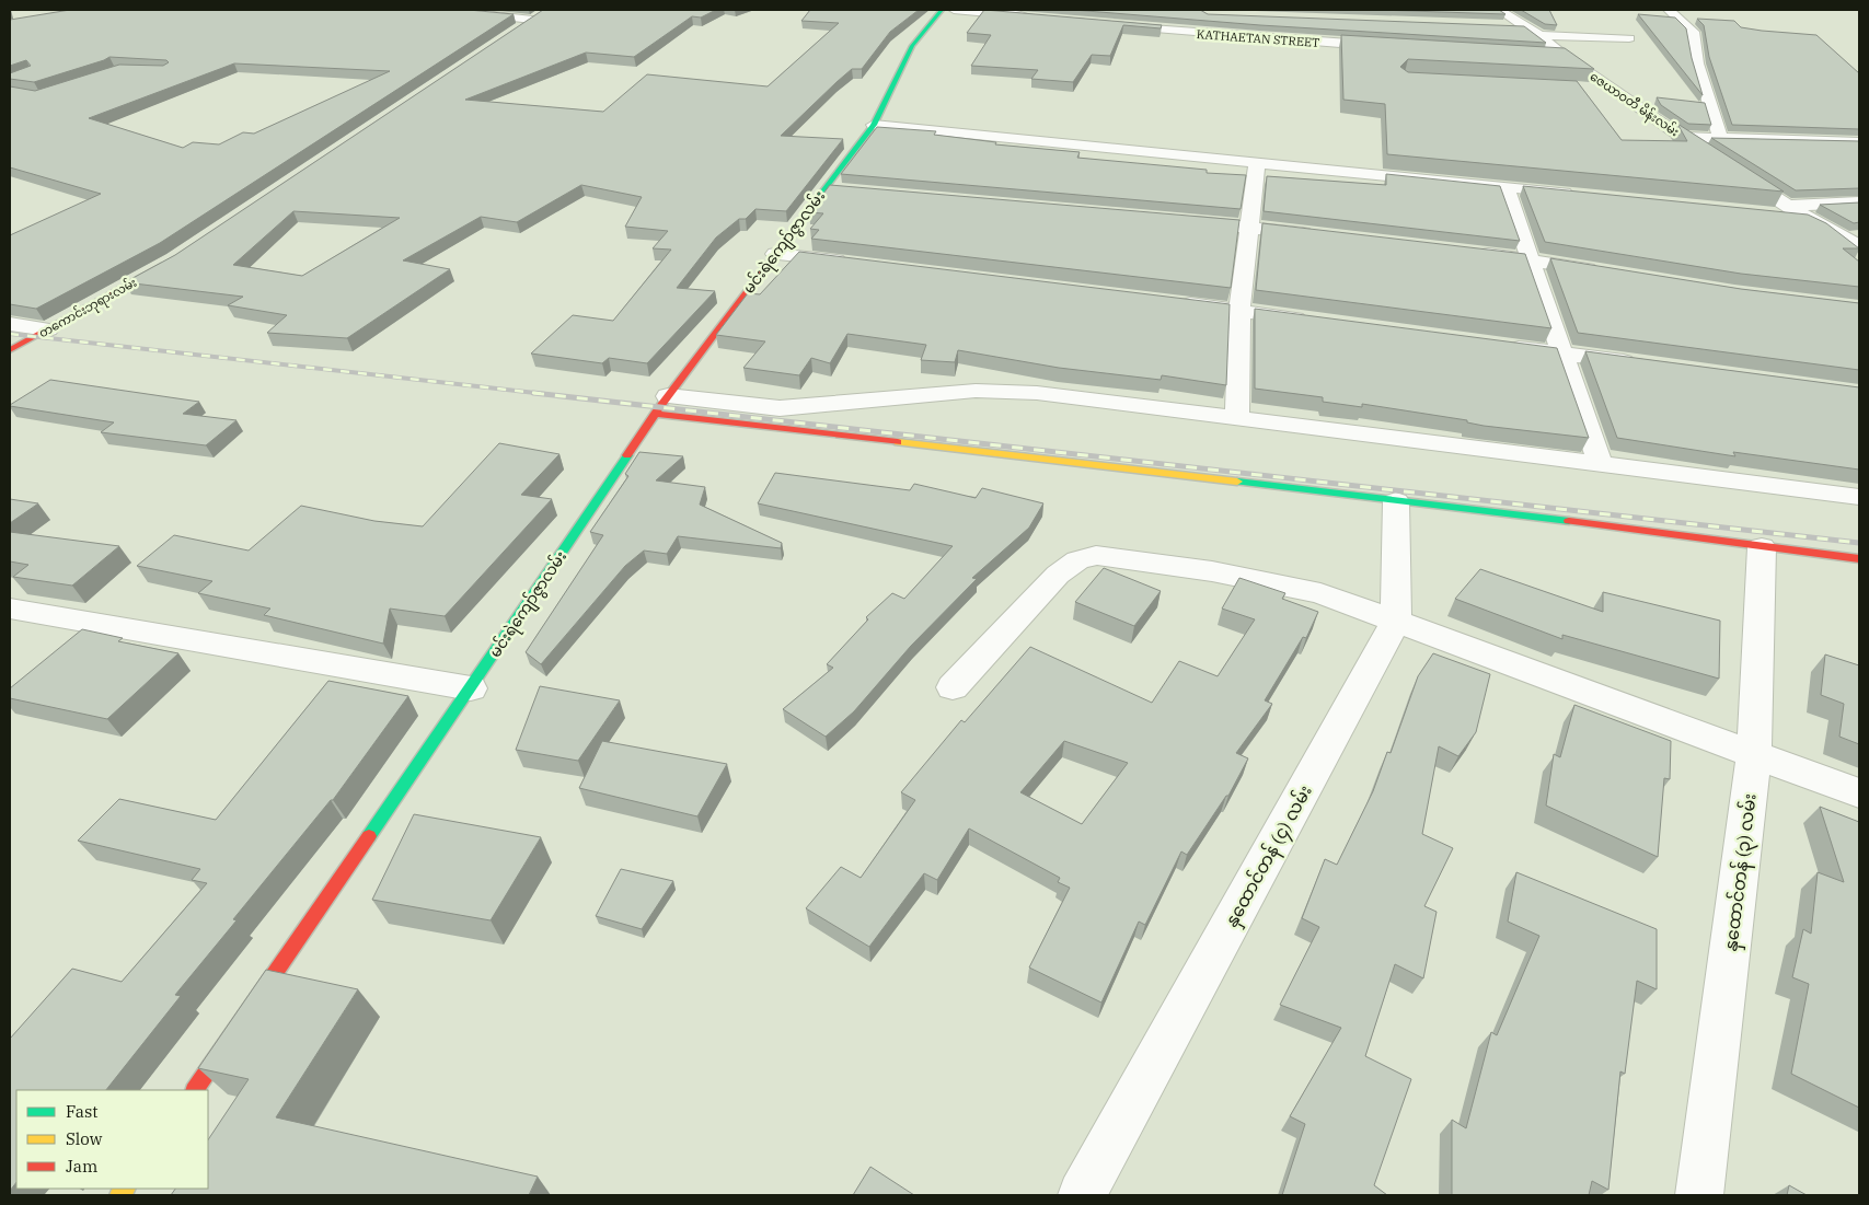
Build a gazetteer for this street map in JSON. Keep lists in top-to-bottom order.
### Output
{
  "streets": {
    "street": [
      "KATHAETAN STREET",
      "ဇေယာဝတီ မိန်းလမ်း",
      "မင်းရဲကျော်ဇွာလမ်း",
      "တကောင်းဘုရားလမ်း",
      "နှထောင်တန် (၄) လမ်း",
      "နှထောင်တန် (၃) လမ်း"
    ]
  },
  "legend": ["Fast", "Slow", "Jam"]
}
